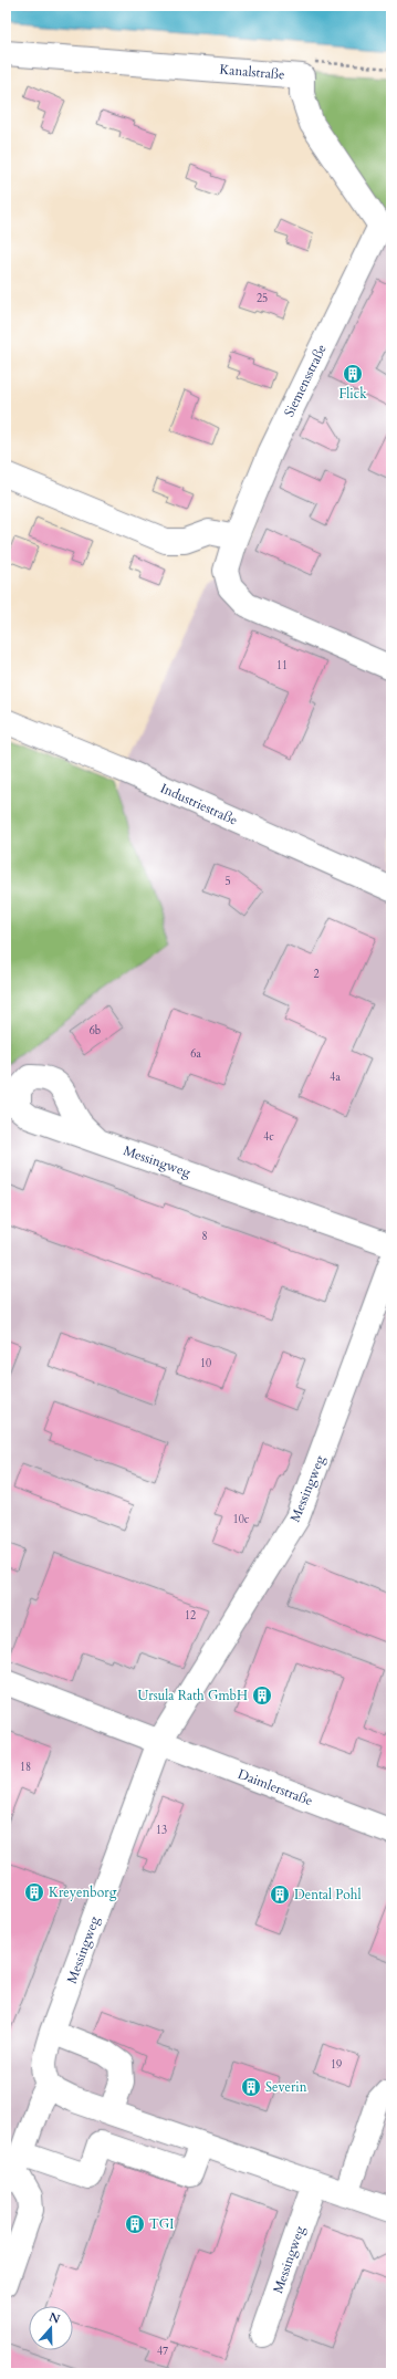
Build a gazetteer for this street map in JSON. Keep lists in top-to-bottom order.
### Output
{
  "streets": {
    "street": [
      "Kanalstraße",
      "Siemensstraße",
      "Industriestraße",
      "Messingweg",
      "Daimlerstraße"
    ]
  },
  "crossings": [
    ["Kanalstraße", "Siemensstraße"],
    ["Messingweg", "Daimlerstraße"]
  ],
  "places": {
    "building": [
      "Flick",
      "Ursula Rath GmbH",
      "Kreyenborg",
      "Dental Pohl",
      "Severin",
      "TGI"
    ]
  },
  "house_numbers": [
    "25",
    "11",
    "5",
    "2",
    "6b",
    "6a",
    "4a",
    "4c",
    "8",
    "10",
    "10c",
    "12",
    "18",
    "13",
    "19",
    "47"
  ],
  "north": "top"
}
